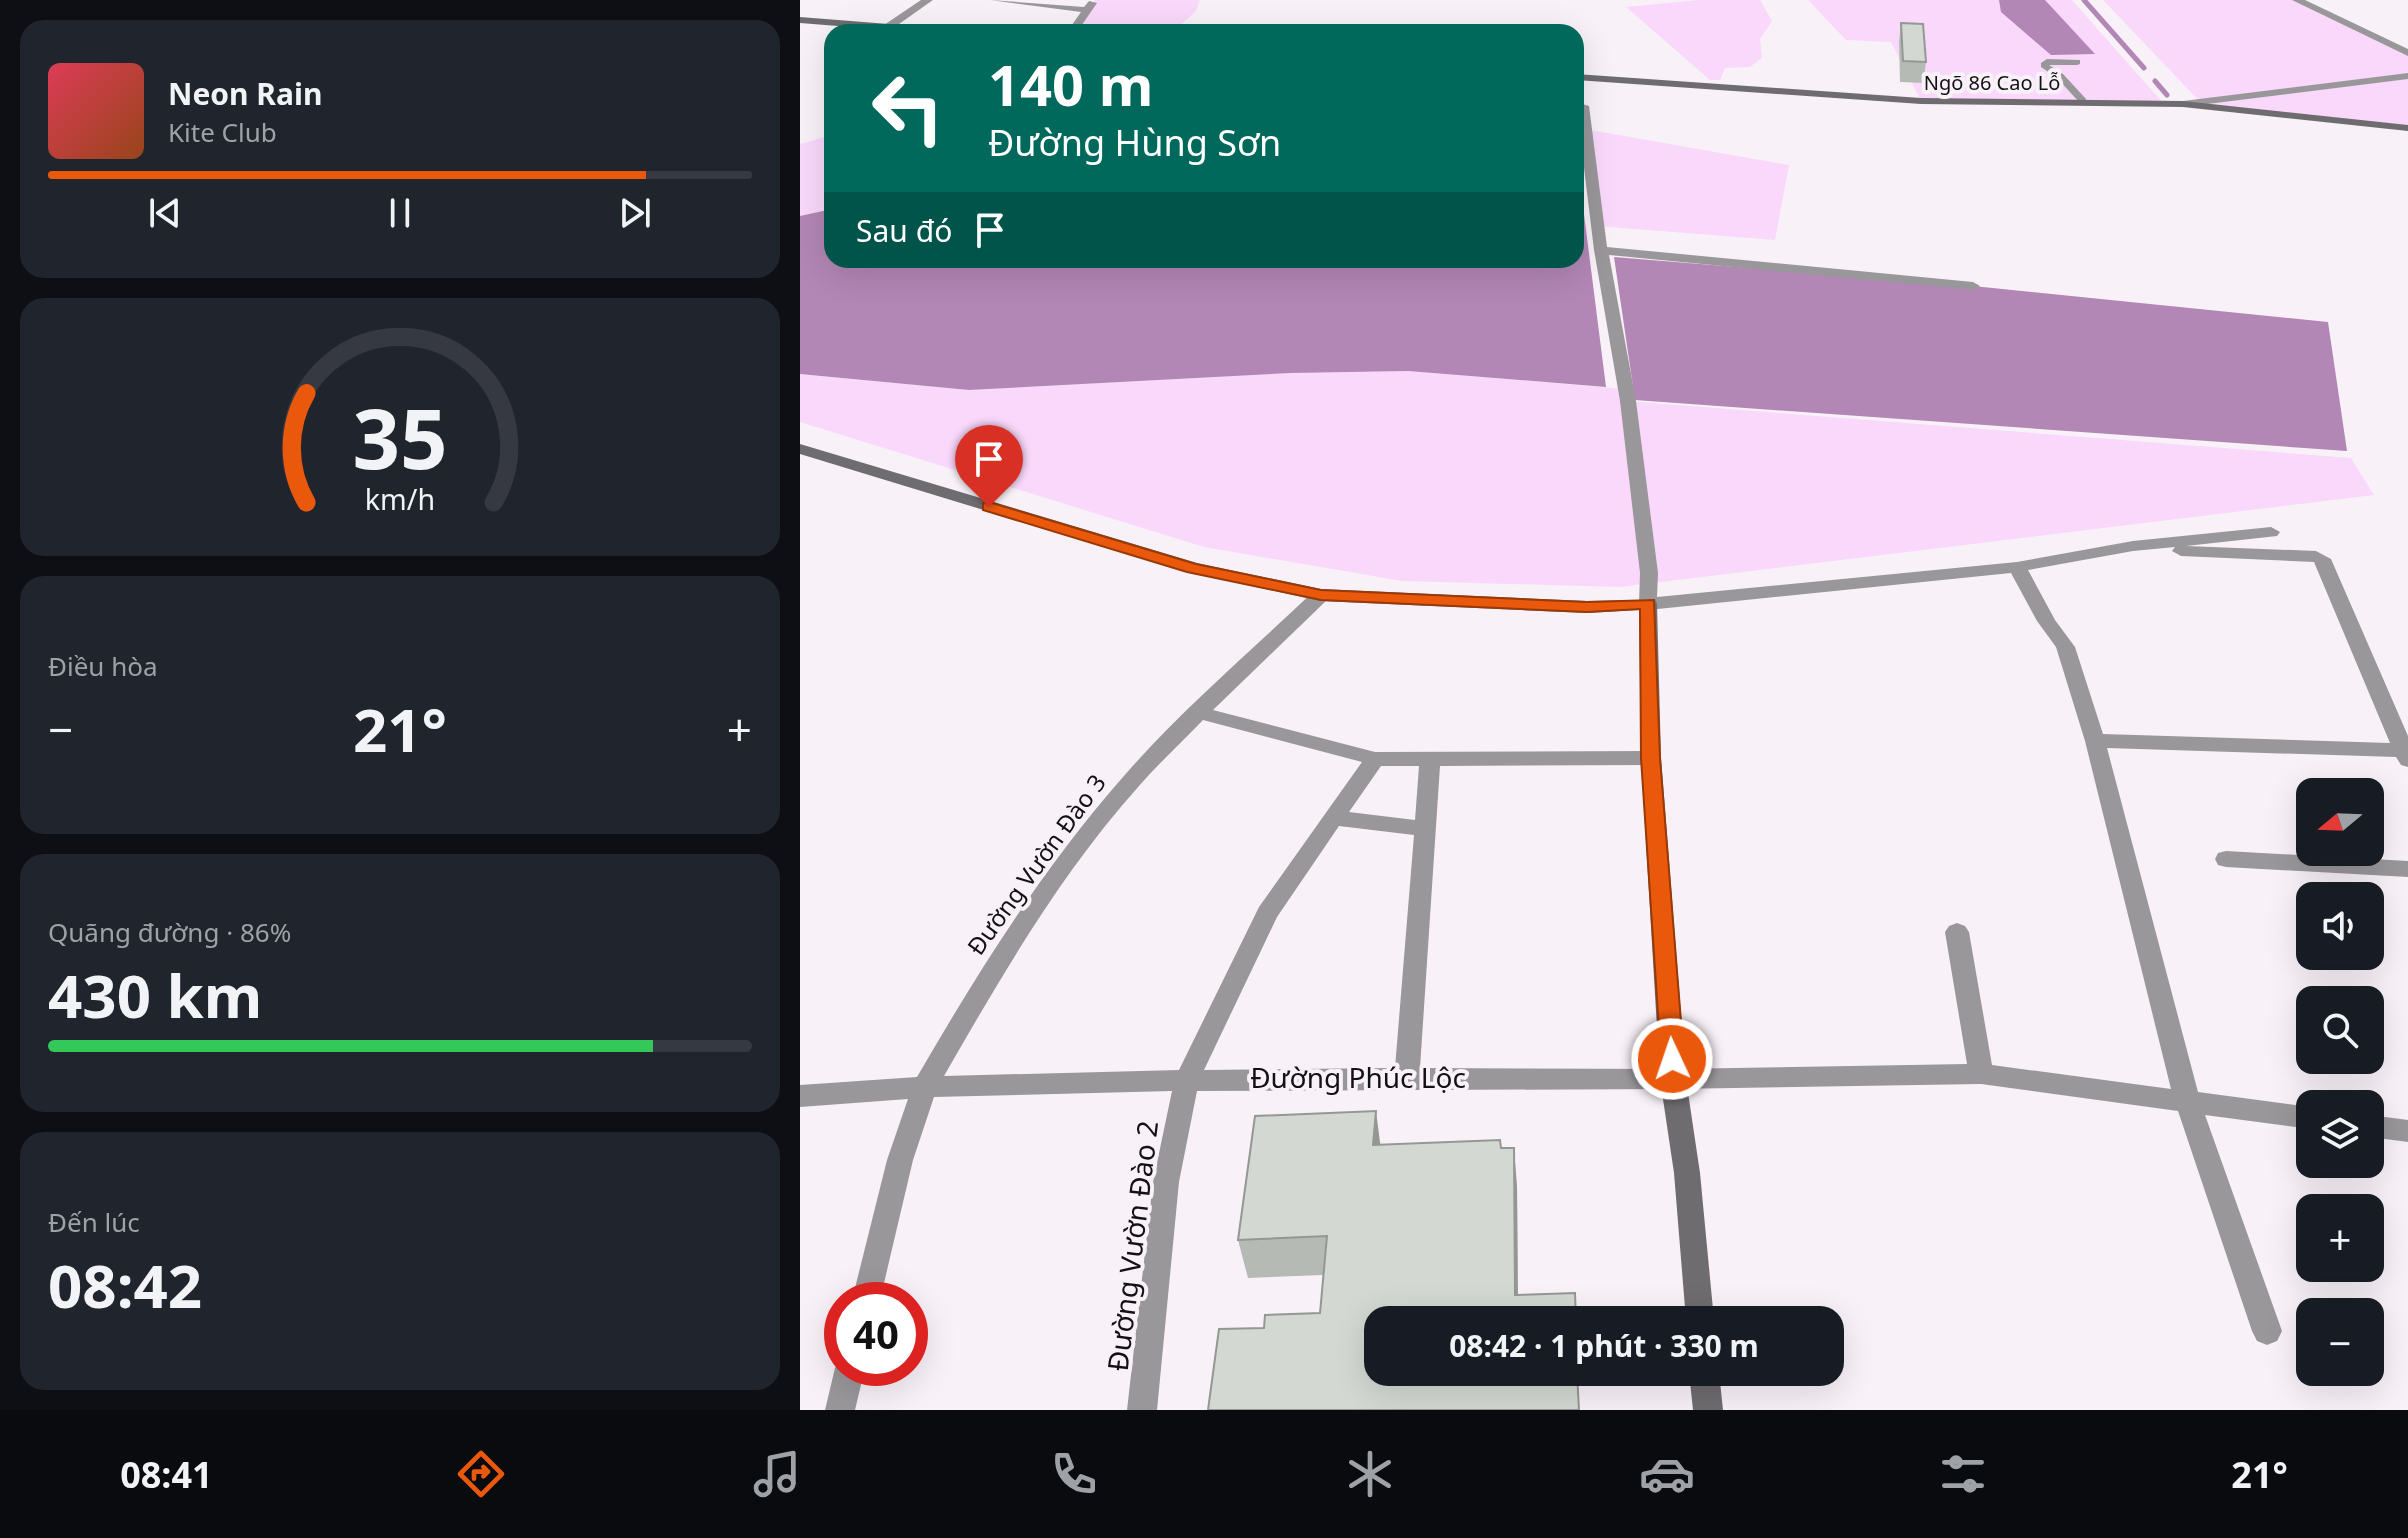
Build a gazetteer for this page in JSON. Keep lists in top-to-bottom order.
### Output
{
  "streets": {
    "street": [
      "Ngõ 86 Cao Lỗ",
      "Đường Vườn Đào 3",
      "Đường Phúc Lộc",
      "Đường Vườn Đào 2"
    ]
  },
  "crossings": [
    ["Đường Vườn Đào 3", "Đường Phúc Lộc"],
    ["Đường Phúc Lộc", "Đường Vườn Đào 2"]
  ],
  "north": "left",
  "page": {
    "turn": ["140 m", "Đường Hùng Sơn"],
    "song": ["Neon Rain", "Kite Club"],
    "then": "Sau đó",
    "tile": [
      "Điều hòa",
      ["Quãng đường · 86%", "430 km"],
      ["Đến lúc", "08:42"]
    ],
    "heat": ["−", "21°", "+"],
    "map_buttons": ["+", "−"],
    "limit": "40",
    "trip": "08:42 · 1 phút · 330 m",
    "tabs": ["08:41", "21°"],
    "gauge": ["35", "km/h"]
  }
}
